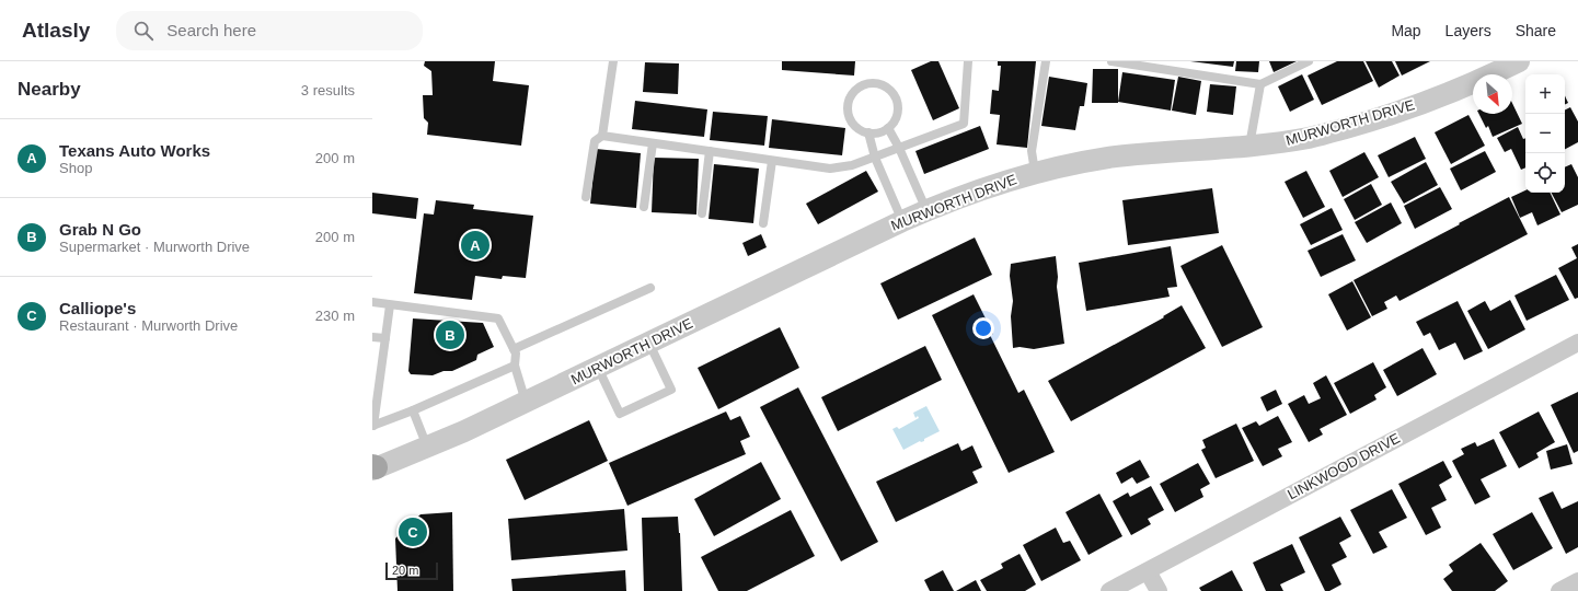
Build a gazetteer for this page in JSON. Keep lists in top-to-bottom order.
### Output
{
  "streets": {
    "street": ["MURWORTH DRIVE", "LINKWOOD DRIVE"]
  },
  "scale_bar": "20 m",
  "north": "bottom right",
  "page": {
    "header": "Atlasly",
    "search": "Search here",
    "nav": ["Map", "Layers", "Share"],
    "heading": ["Nearby", "3 results"],
    "map_buttons": ["+", "−"],
    "list": [
      {
        "mark": "A",
        "name": "Texans Auto Works",
        "note": "Shop",
        "value": "200 m"
      },
      {
        "mark": "B",
        "name": "Grab N Go",
        "note": "Supermarket · Murworth Drive",
        "value": "200 m"
      },
      {
        "mark": "C",
        "name": "Calliope's",
        "note": "Restaurant · Murworth Drive",
        "value": "230 m"
      }
    ],
    "pins": ["A", "B", "C"],
    "scale": "20 m"
  }
}
